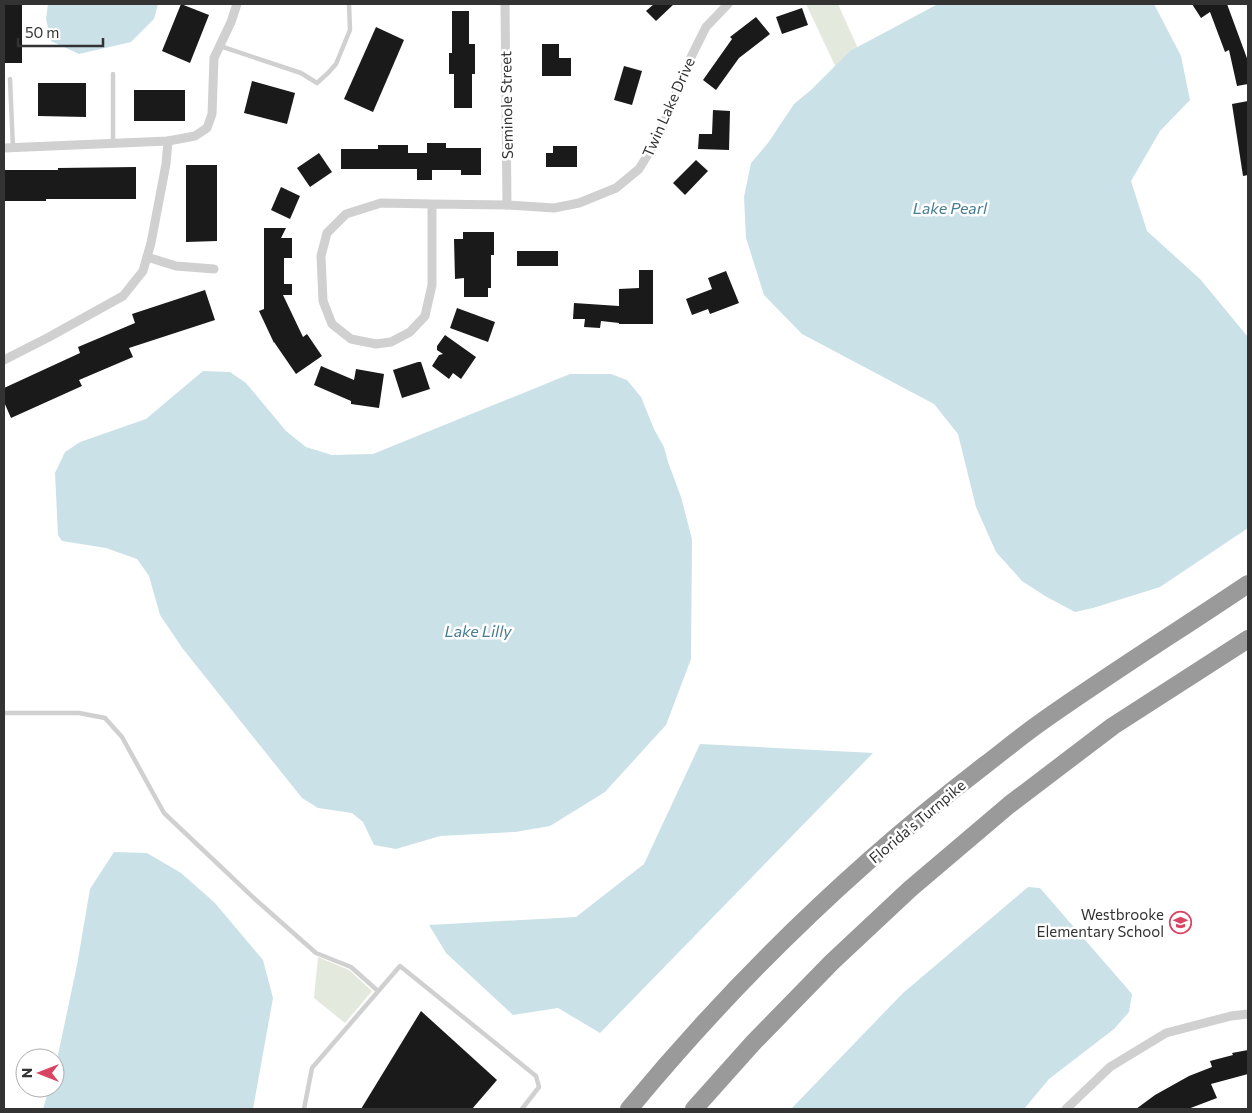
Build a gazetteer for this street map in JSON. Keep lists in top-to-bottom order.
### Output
{
  "streets": {
    "highway": ["Florida's Turnpike"],
    "street": ["Seminole Street", "Twin Lake Drive"]
  },
  "crossings": [
    ["Seminole Street", "Twin Lake Drive"]
  ],
  "water": ["Lake Pearl", "Lake Lilly"],
  "places": {
    "school or university": ["Westbrooke Elementary School"]
  },
  "scale_bar": "50 m",
  "north": "left"
}
